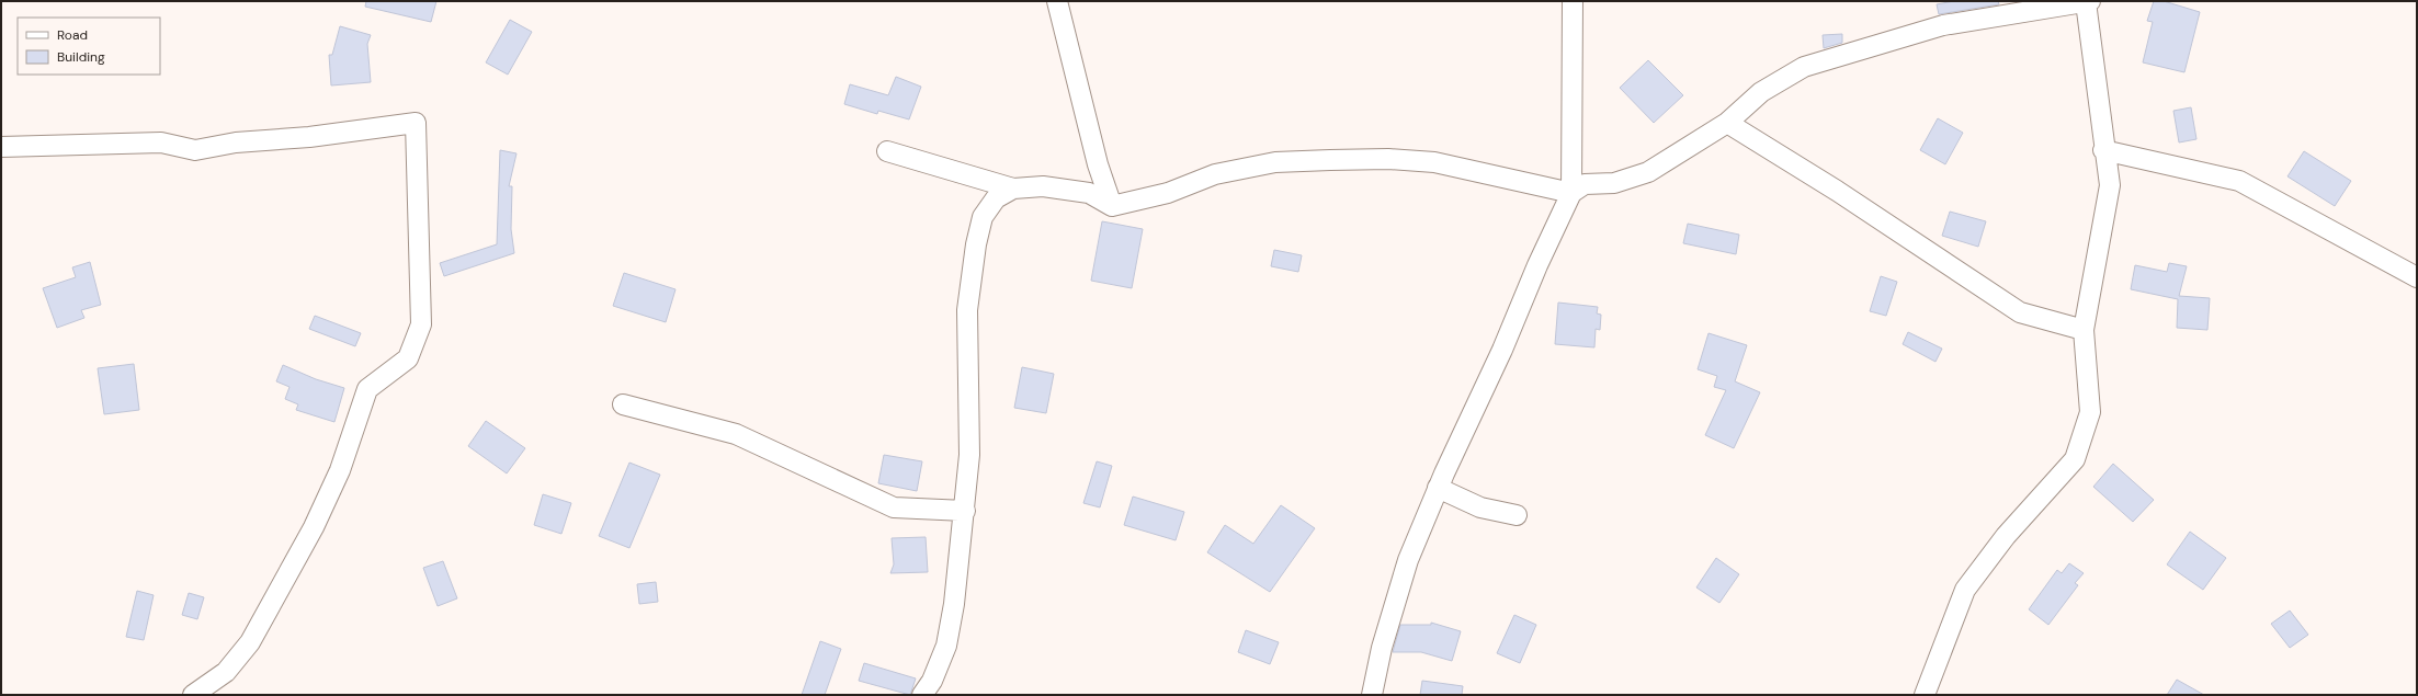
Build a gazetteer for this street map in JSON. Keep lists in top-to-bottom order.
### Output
{
  "legend": ["Road", "Building"]
}
